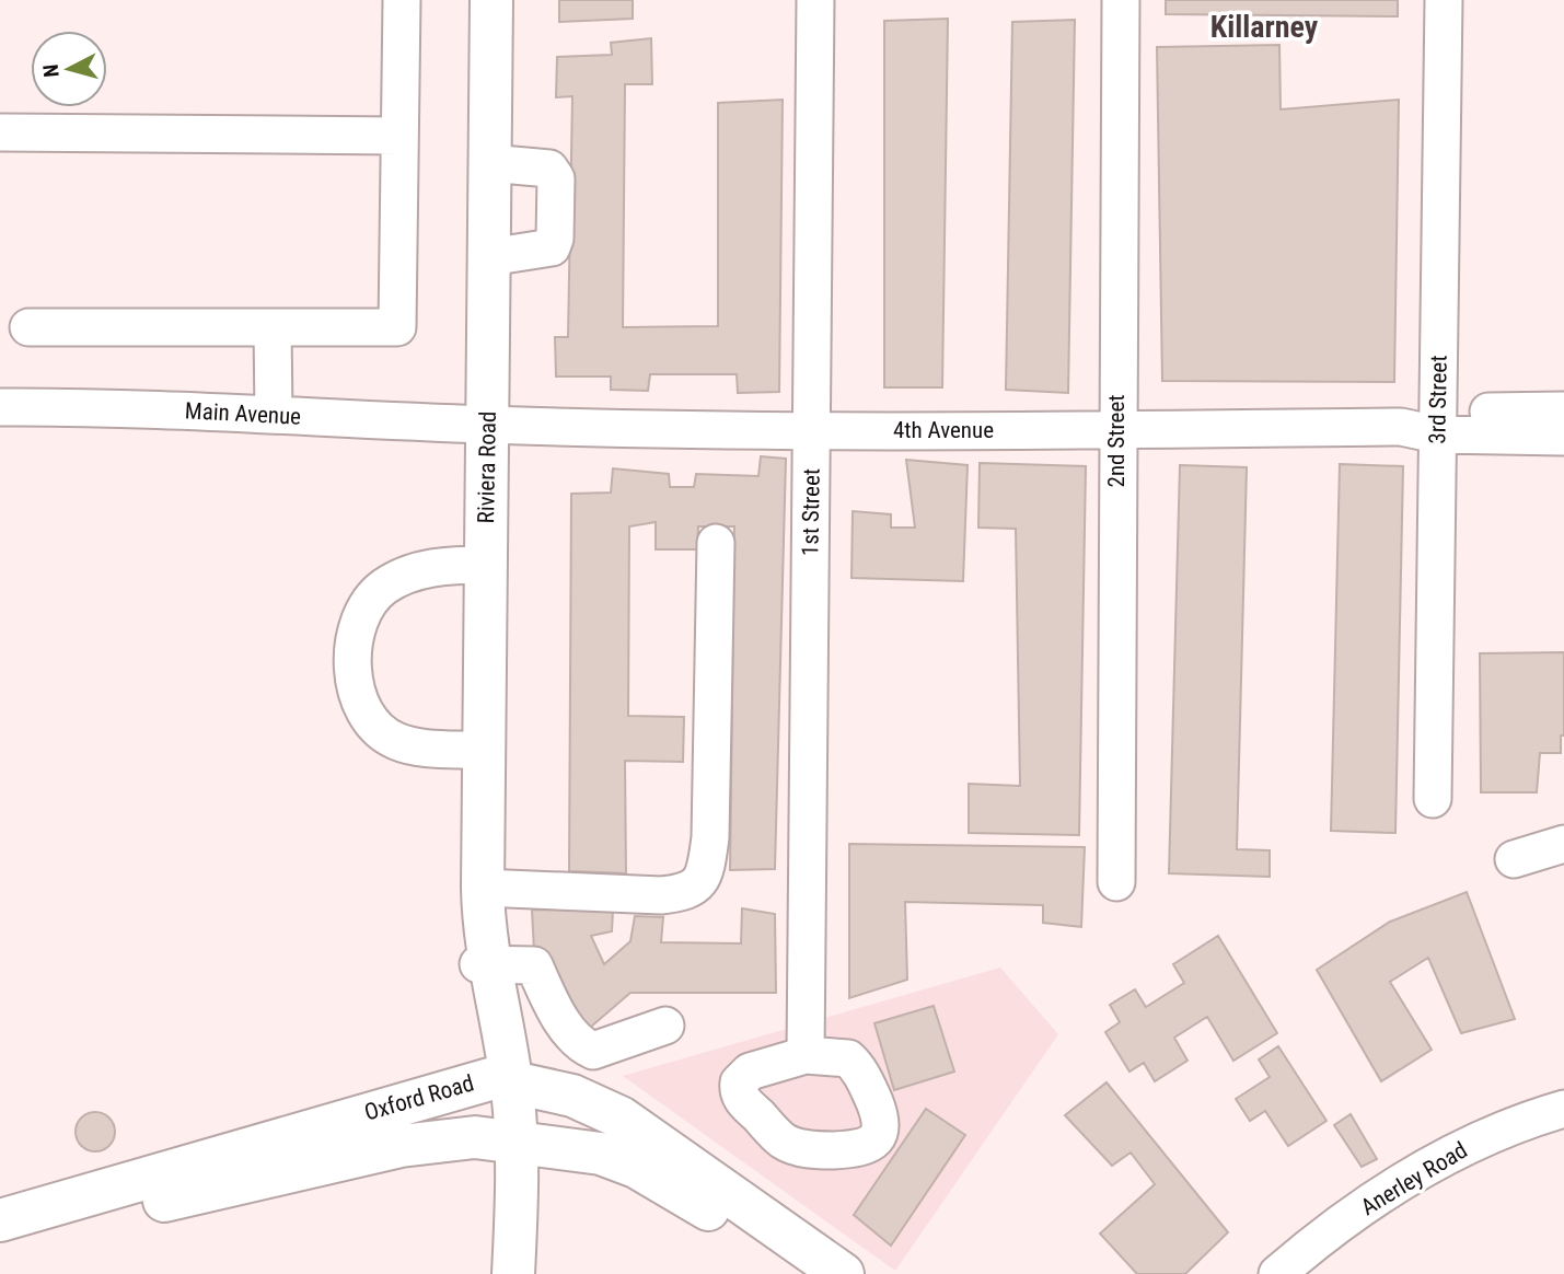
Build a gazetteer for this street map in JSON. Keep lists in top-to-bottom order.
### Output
{
  "streets": {
    "main road": ["Riviera Road", "Oxford Road"],
    "street": [
      "3rd Street",
      "Main Avenue",
      "4th Avenue",
      "2nd Street",
      "1st Street",
      "Anerley Road"
    ]
  },
  "crossings": [
    ["3rd Street", "4th Avenue"],
    ["Main Avenue", "4th Avenue"],
    ["Main Avenue", "Riviera Road"],
    ["4th Avenue", "2nd Street"],
    ["4th Avenue", "Riviera Road"],
    ["4th Avenue", "1st Street"],
    ["Riviera Road", "Oxford Road"]
  ],
  "districts": ["Killarney"],
  "north": "left"
}
